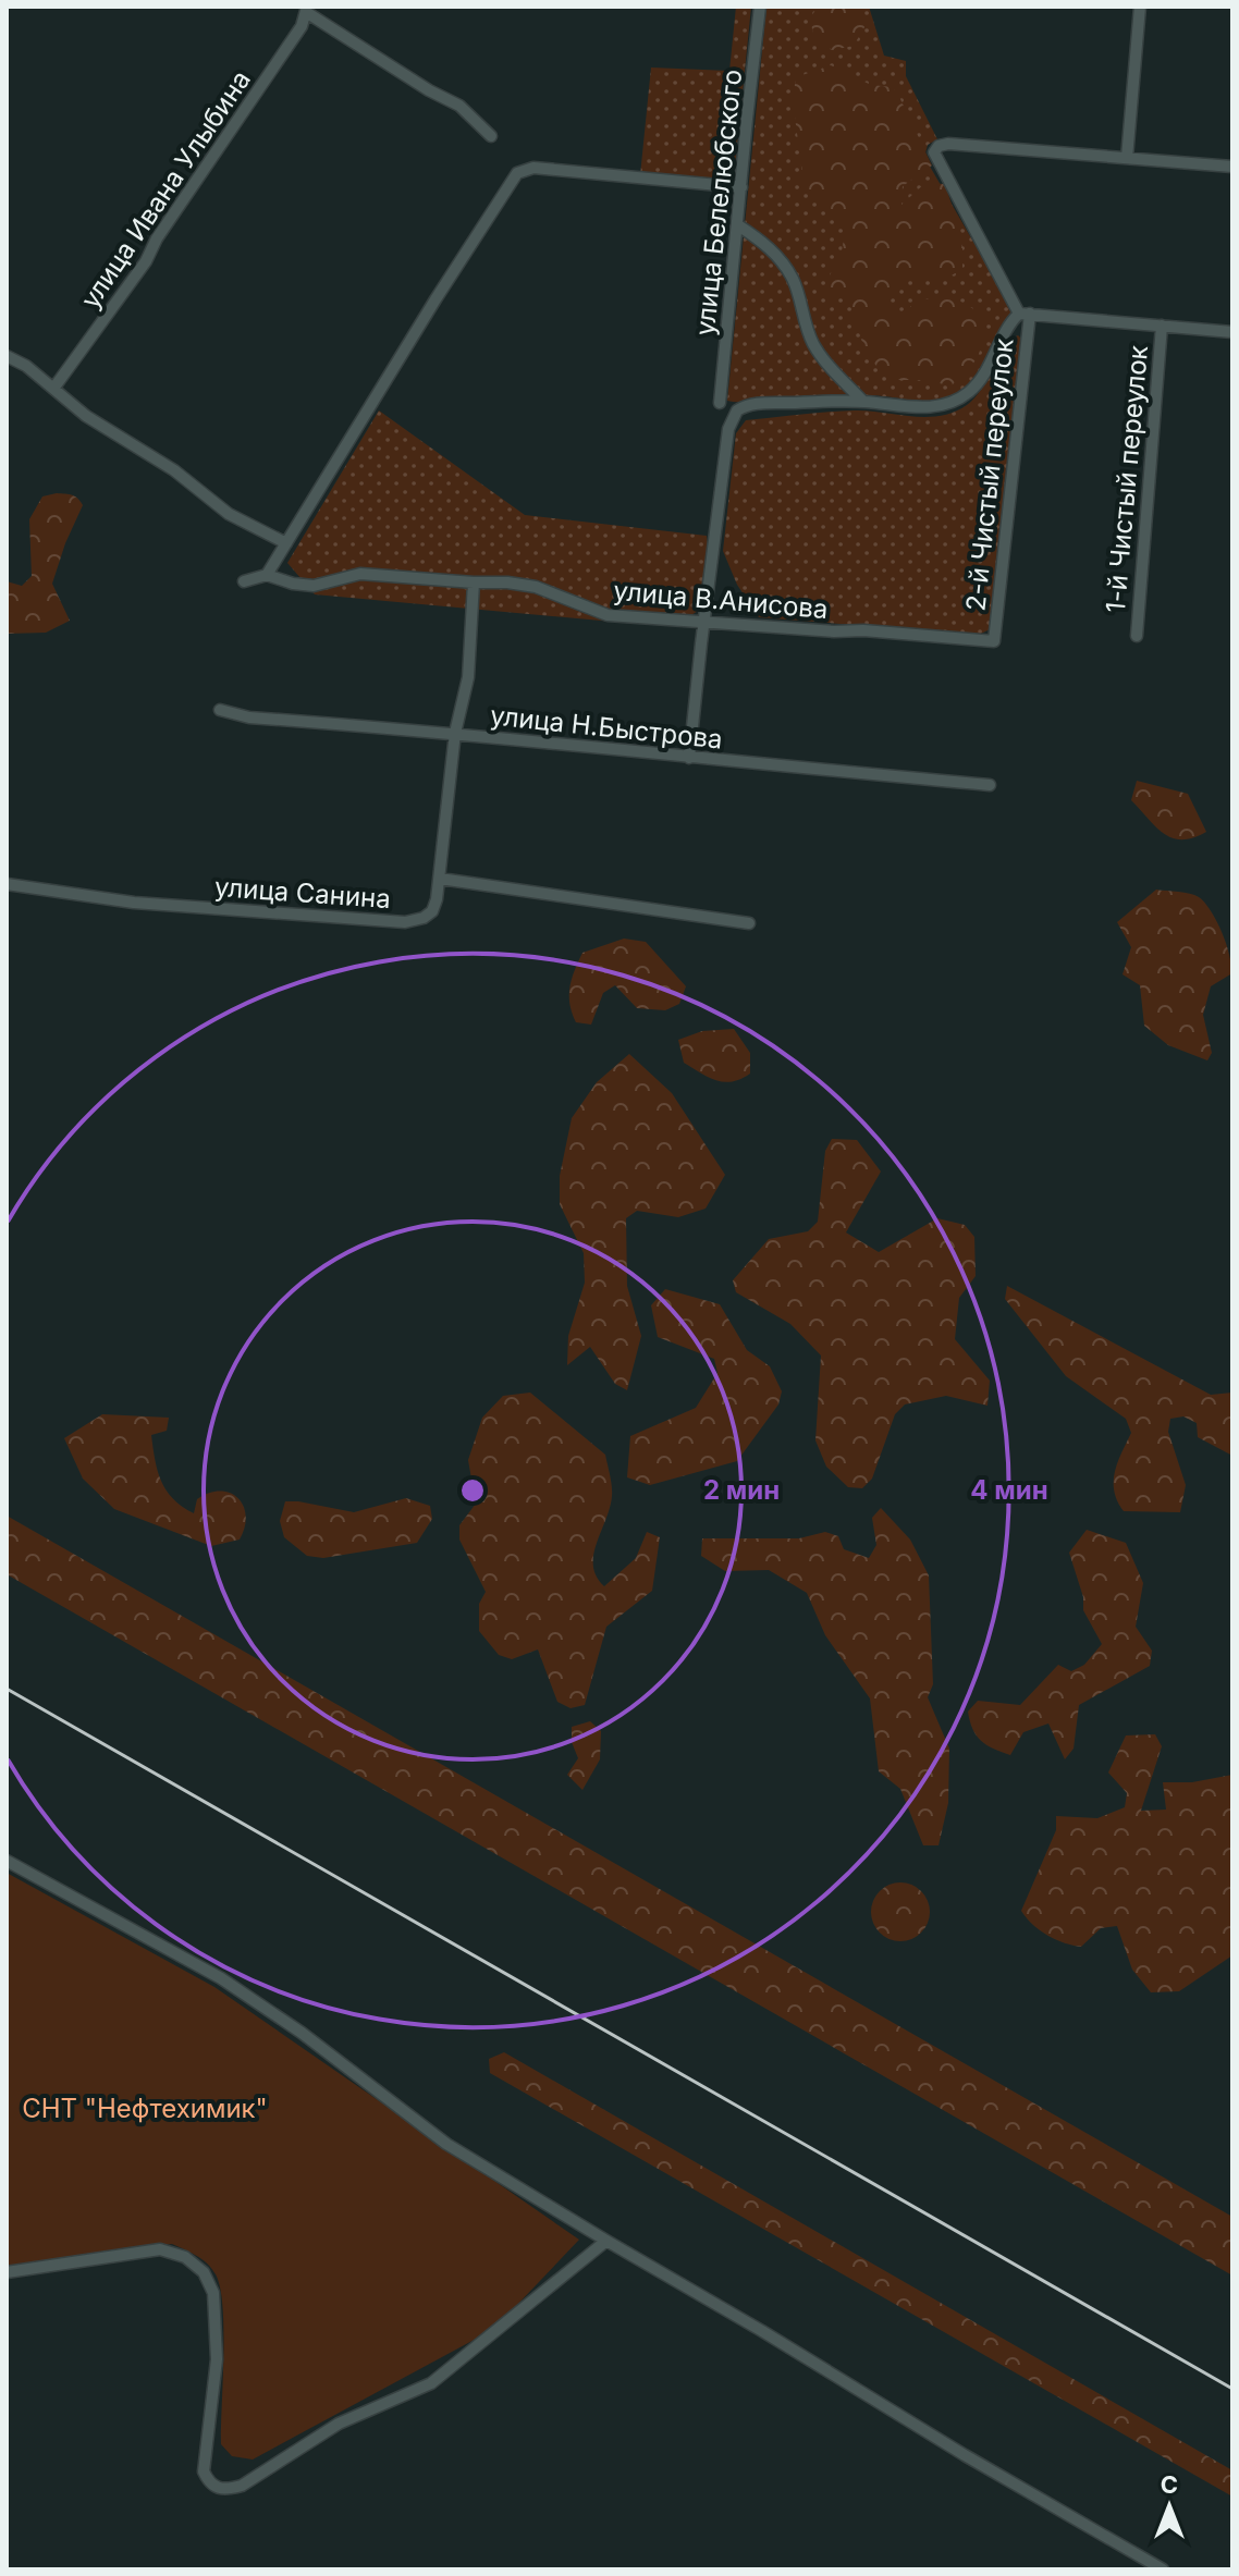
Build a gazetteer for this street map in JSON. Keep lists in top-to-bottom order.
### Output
{
  "streets": {
    "street": [
      "улица Ивана Улыбина",
      "улица Белелюбского",
      "2-й Чистый переулок",
      "1-й Чистый переулок",
      "улица В.Анисова",
      "улица Н.Быстрова",
      "улица Санина"
    ]
  },
  "crossings": [
    ["2-й Чистый переулок", "улица В.Анисова"],
    ["улица В.Анисова", "улица Санина"],
    ["улица Н.Быстрова", "улица Санина"]
  ],
  "parks": ["СНТ \"Нефтехимик\""],
  "north": "top",
  "rings": ["2 мин", "4 мин"]
}
